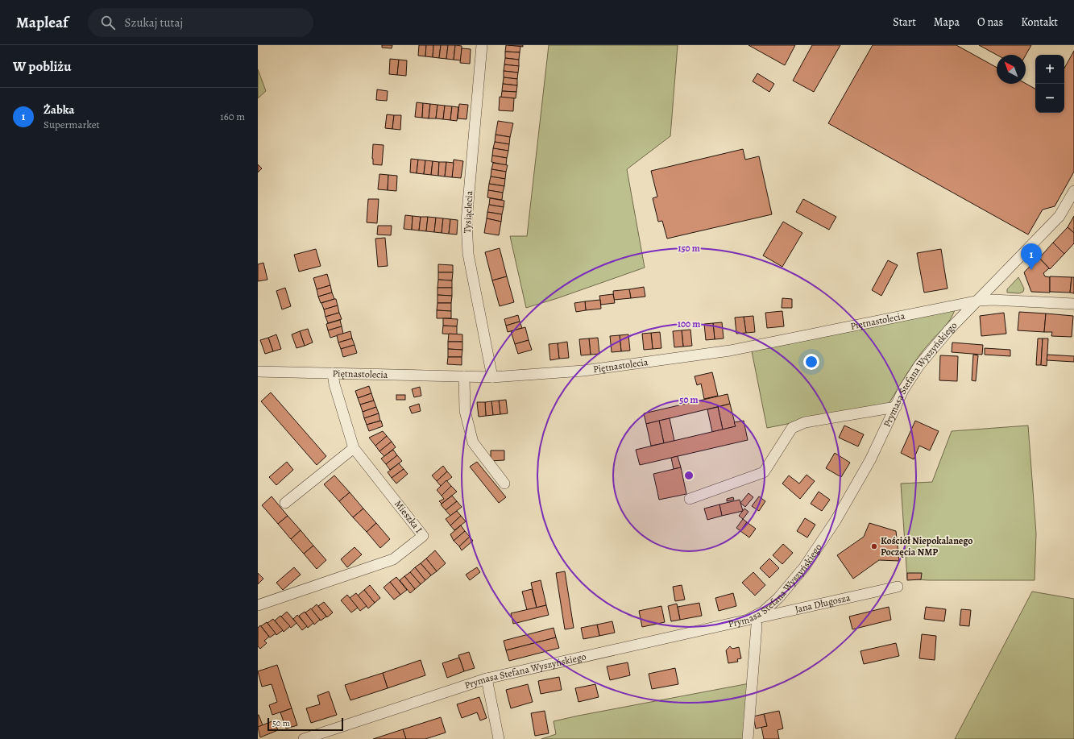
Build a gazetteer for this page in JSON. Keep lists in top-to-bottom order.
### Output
{
  "streets": {
    "street": [
      "Tysiąclecia",
      "Piętnastolecia",
      "Prymasa Stefana Wyszyńskiego",
      "Mieszka I",
      "Jana Długosza"
    ]
  },
  "crossings": [
    ["Tysiąclecia", "Piętnastolecia"],
    ["Piętnastolecia", "Prymasa Stefana Wyszyńskiego"],
    ["Piętnastolecia", "Mieszka I"],
    ["Prymasa Stefana Wyszyńskiego", "Jana Długosza"]
  ],
  "places": ["Kościół Niepokalanego Poczęcia NMP"],
  "scale_bar": "50 m",
  "north": "top left",
  "page": {
    "header": "Mapleaf",
    "search": "Szukaj tutaj",
    "nav": [
      "Start",
      "Mapa",
      "O nas",
      "Kontakt"
    ],
    "heading": "W pobliżu",
    "map_buttons": ["+", "−"],
    "list": [
      {
        "mark": "1",
        "name": "Żabka",
        "note": "Supermarket",
        "value": "160 m"
      }
    ],
    "pins": "1",
    "scale": "50 m"
  },
  "rings": ["150 m", "100 m", "50 m"]
}
